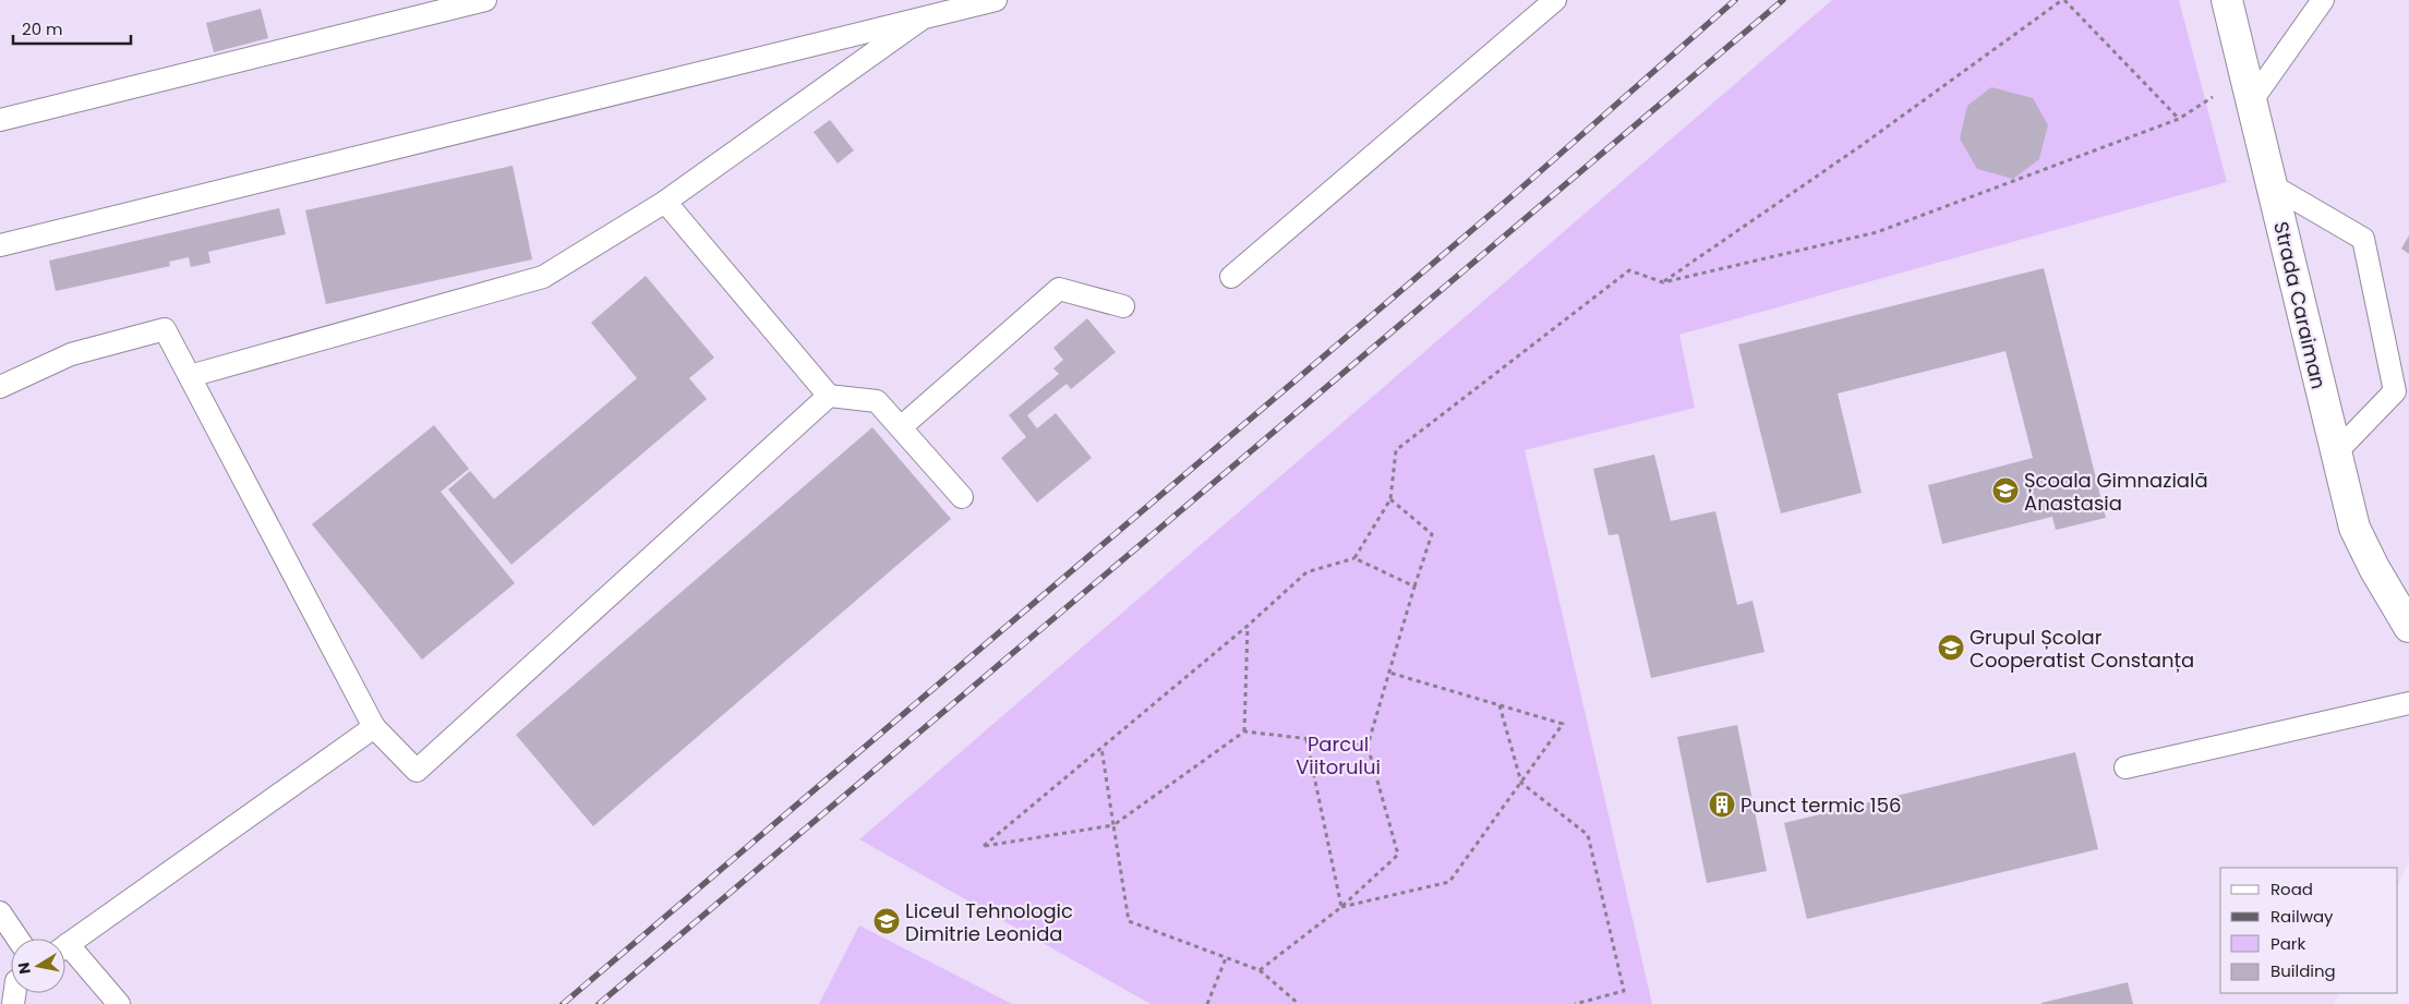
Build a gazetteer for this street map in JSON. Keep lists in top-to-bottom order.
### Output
{
  "streets": {
    "street": ["Strada Caraiman"]
  },
  "parks": ["Parcul Viitorului"],
  "places": {
    "school or university": ["Școala Gimnazială Anastasia", "Grupul Școlar Cooperatist Constanța", "Liceul Tehnologic Dimitrie Leonida"],
    "building": ["Punct termic 156"]
  },
  "legend": [
    "Road",
    "Railway",
    "Park",
    "Building"
  ],
  "scale_bar": "20 m",
  "north": "left"
}
